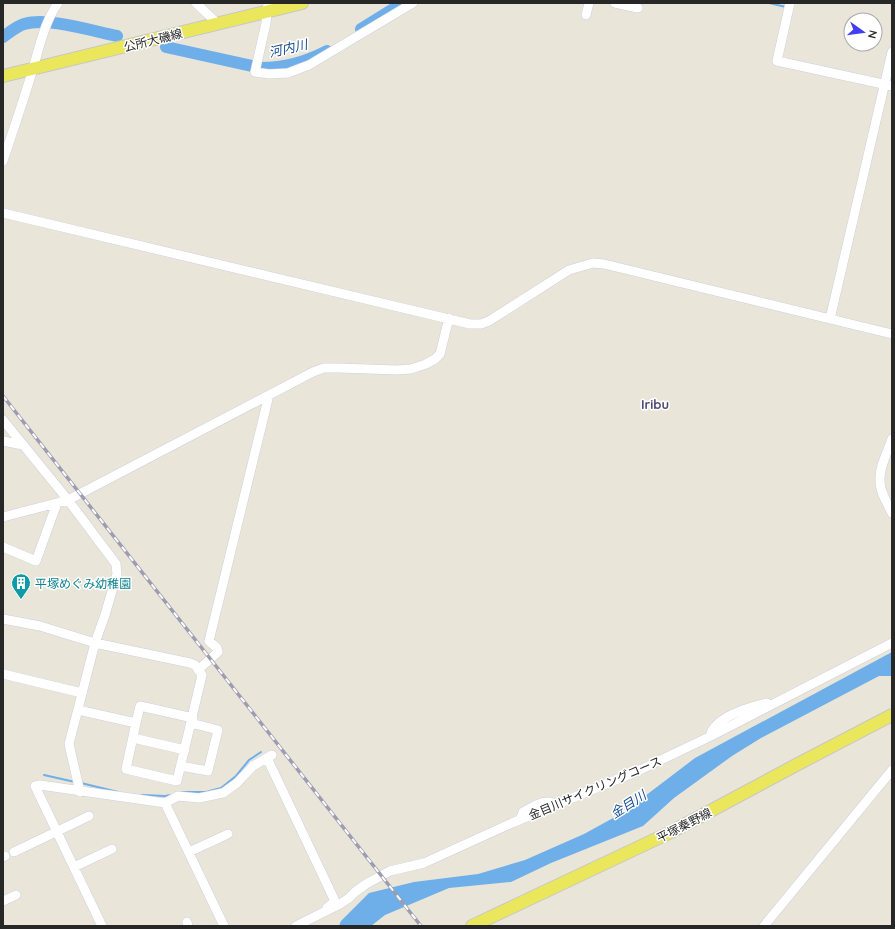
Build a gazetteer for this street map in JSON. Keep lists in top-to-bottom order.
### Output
{
  "streets": {
    "main road": ["公所大磯線", "平塚秦野線"],
    "street": ["金目川サイクリングコース"]
  },
  "districts": ["Iribu"],
  "water": ["河内川", "金目川"],
  "places": {
    "building": ["平塚めぐみ幼稚園"]
  },
  "north": "right"
}
